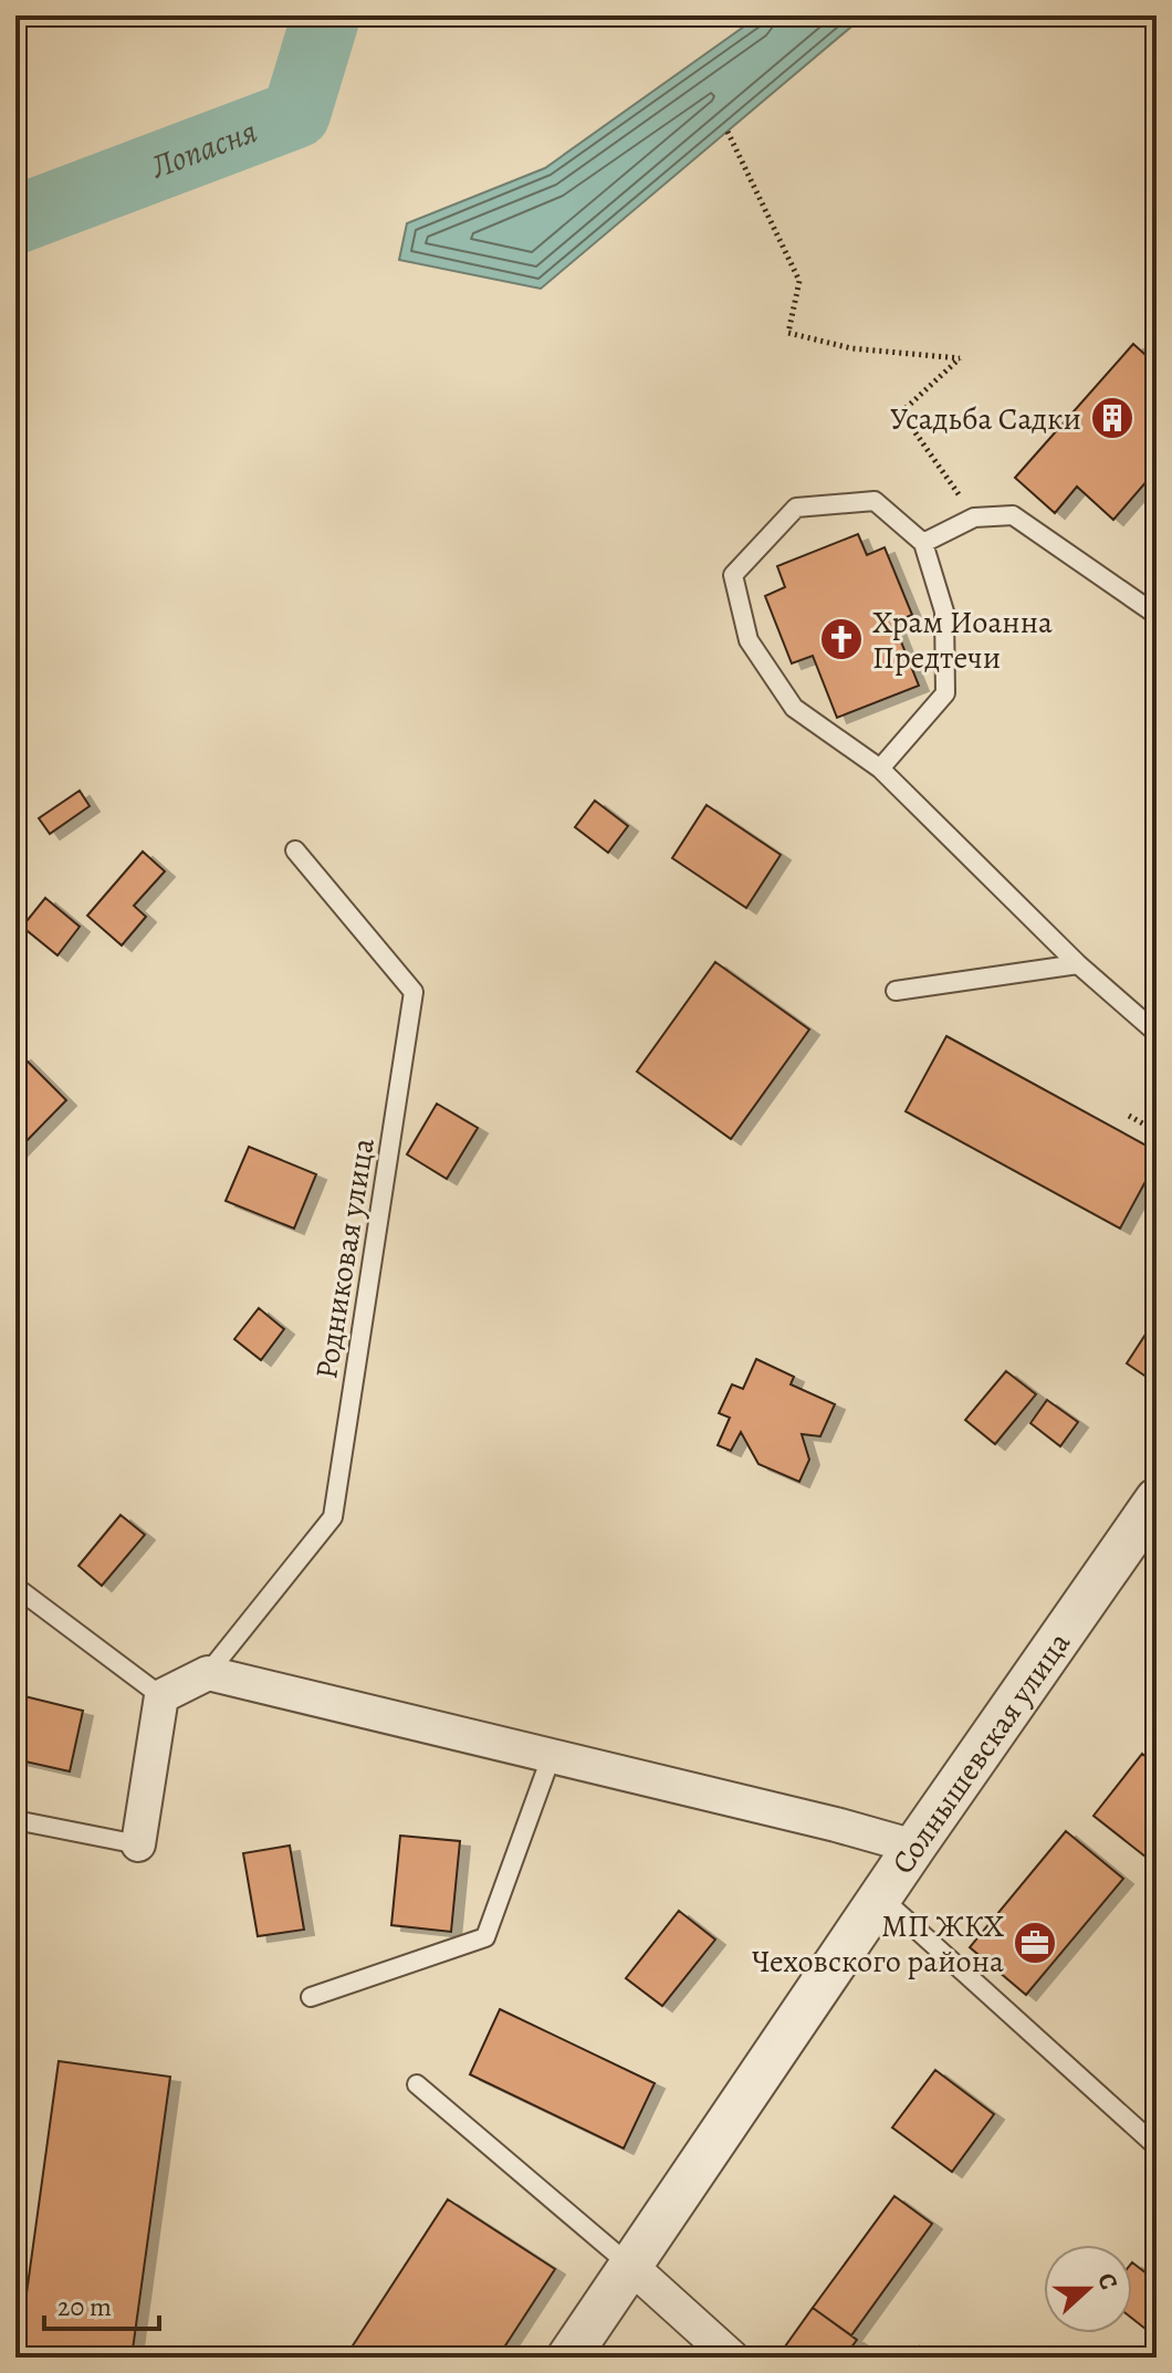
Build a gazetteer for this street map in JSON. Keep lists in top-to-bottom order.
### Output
{
  "streets": {
    "street": ["Солнышевская улица"],
    "lane": ["Родниковая улица"]
  },
  "water": ["Лопасня"],
  "places": {
    "building": ["Усадьба Садки"],
    "church": ["Храм Иоанна Предтечи"],
    "office": ["МП ЖКХ Чеховского района"]
  },
  "scale_bar": "20 m",
  "north": "right"
}
